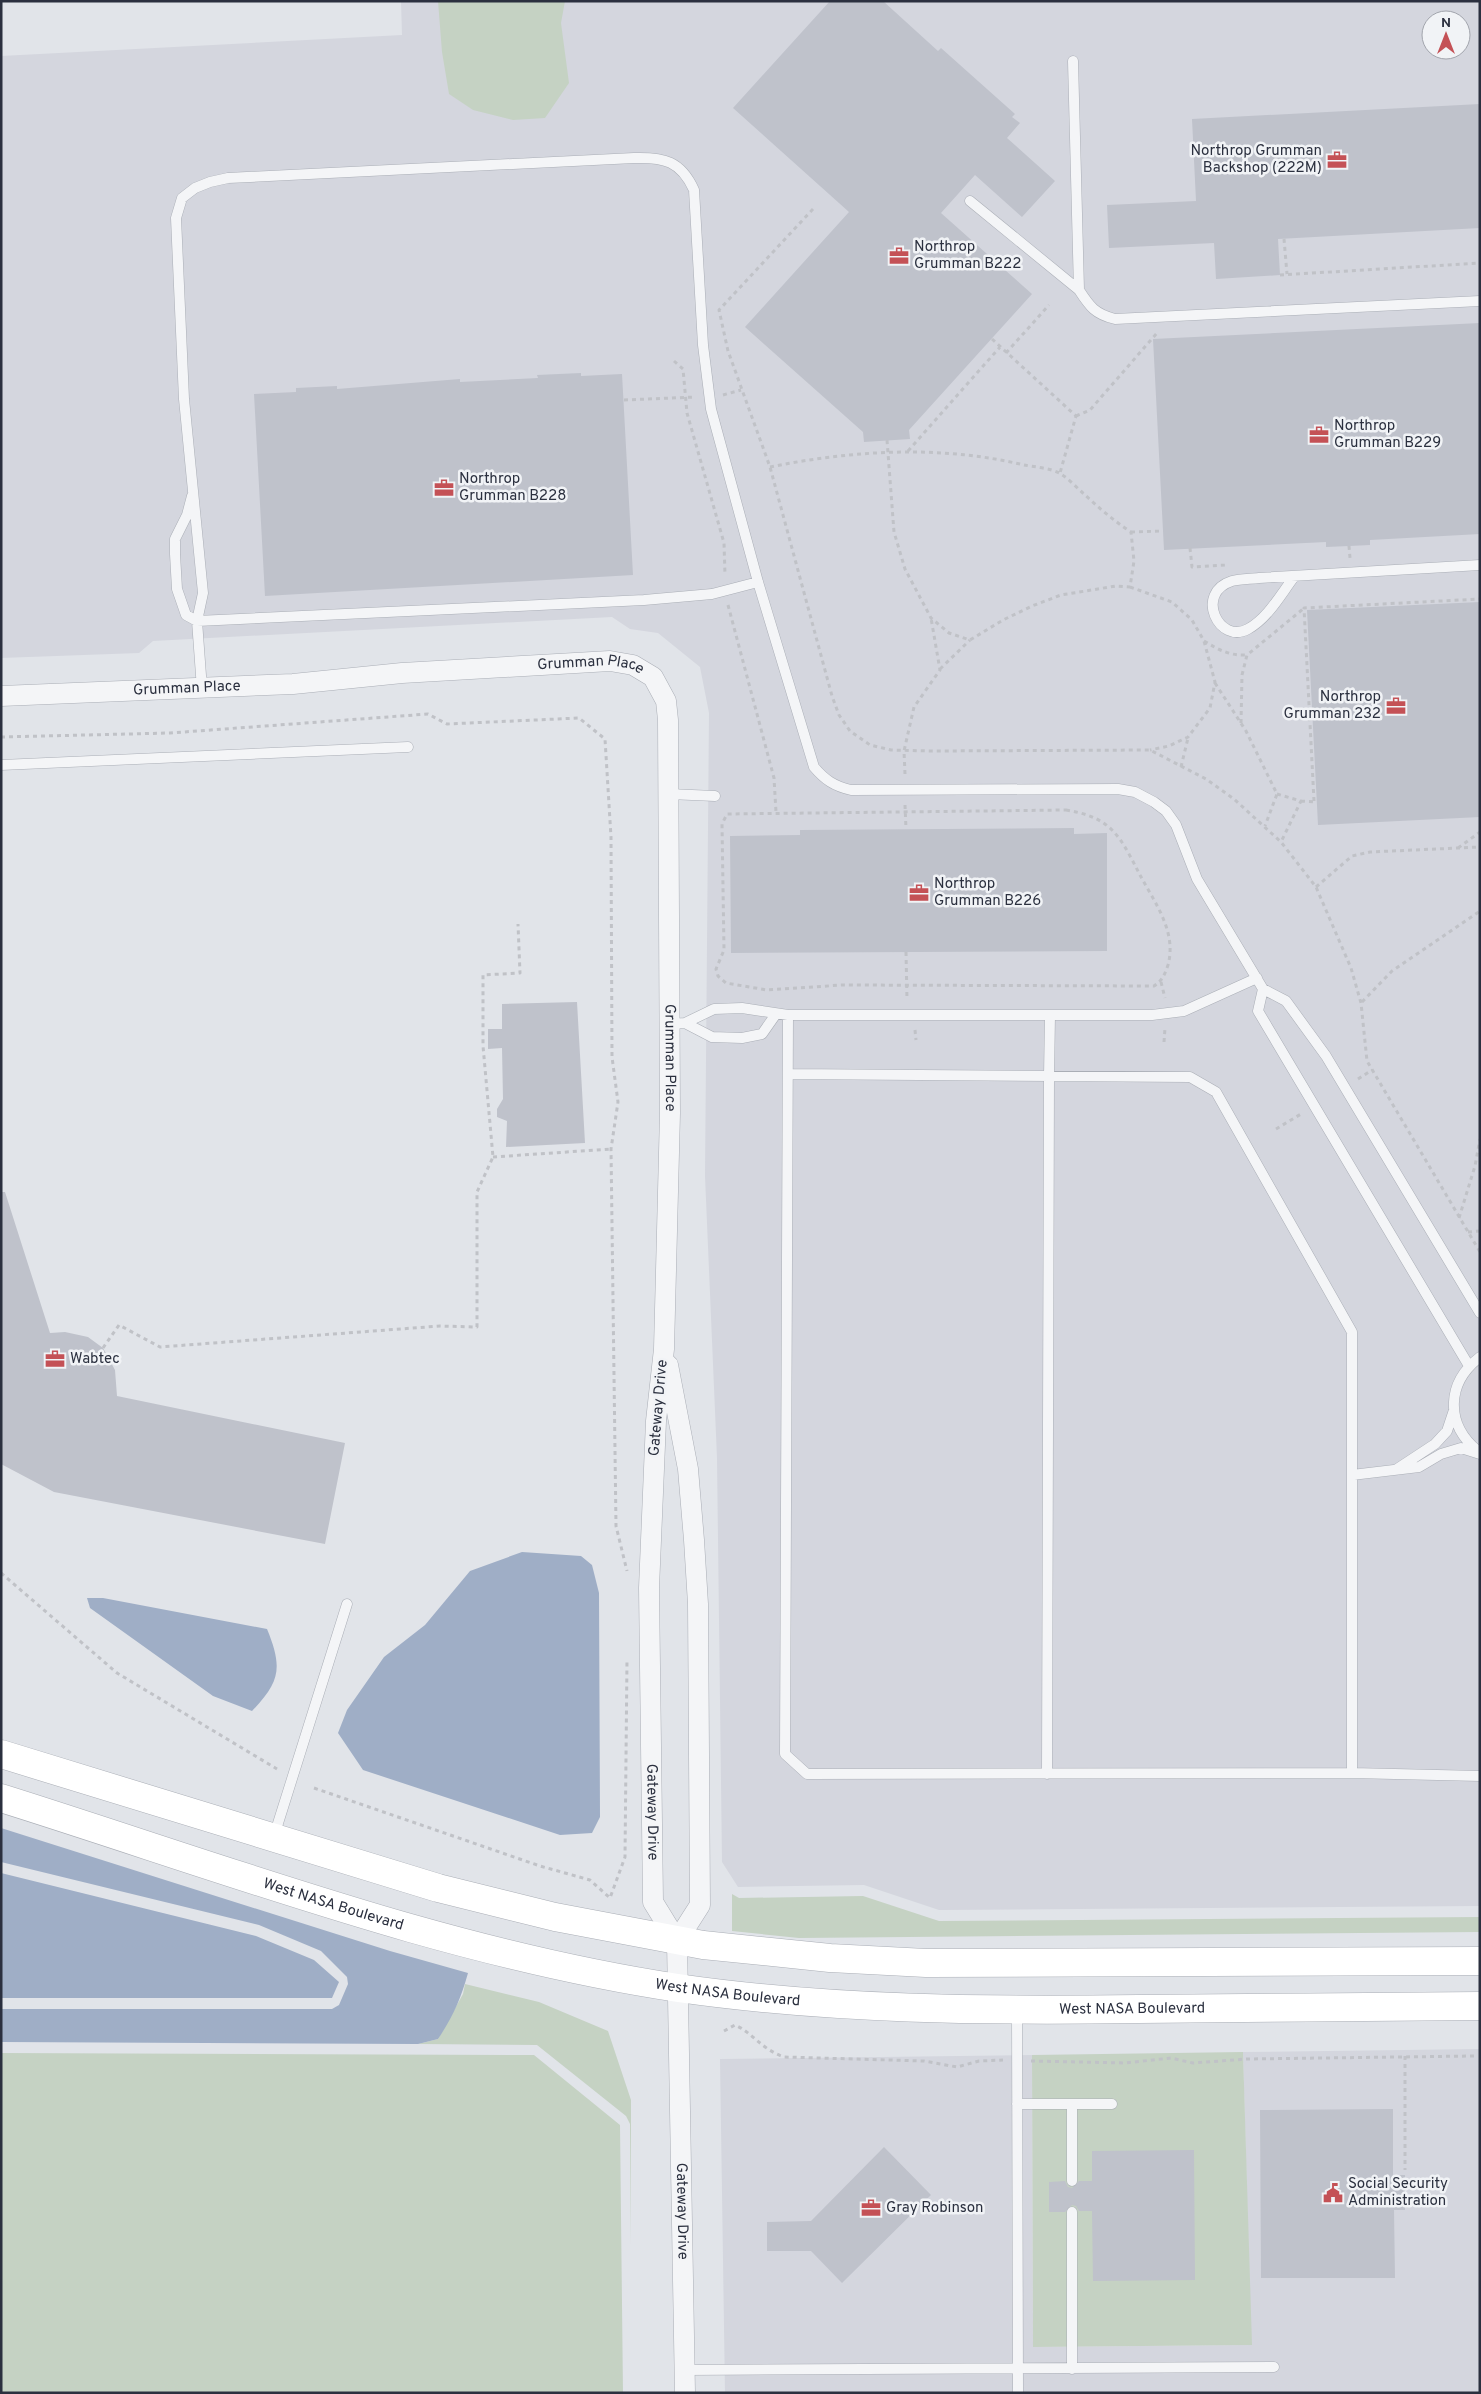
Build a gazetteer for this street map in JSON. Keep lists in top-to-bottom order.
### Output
{
  "streets": {
    "main road": ["West NASA Boulevard"],
    "street": ["Grumman Place", "Gateway Drive"]
  },
  "crossings": [
    ["Grumman Place", "Gateway Drive"],
    ["Gateway Drive", "West NASA Boulevard"]
  ],
  "places": {
    "office": [
      "Northrop Grumman Backshop (222M)",
      "Northrop Grumman B222",
      "Northrop Grumman B229",
      "Northrop Grumman B228",
      "Northrop Grumman 232",
      "Northrop Grumman B226",
      "Wabtec",
      "Gray Robinson"
    ],
    "public building": ["Social Security Administration"]
  },
  "north": "top"
}
